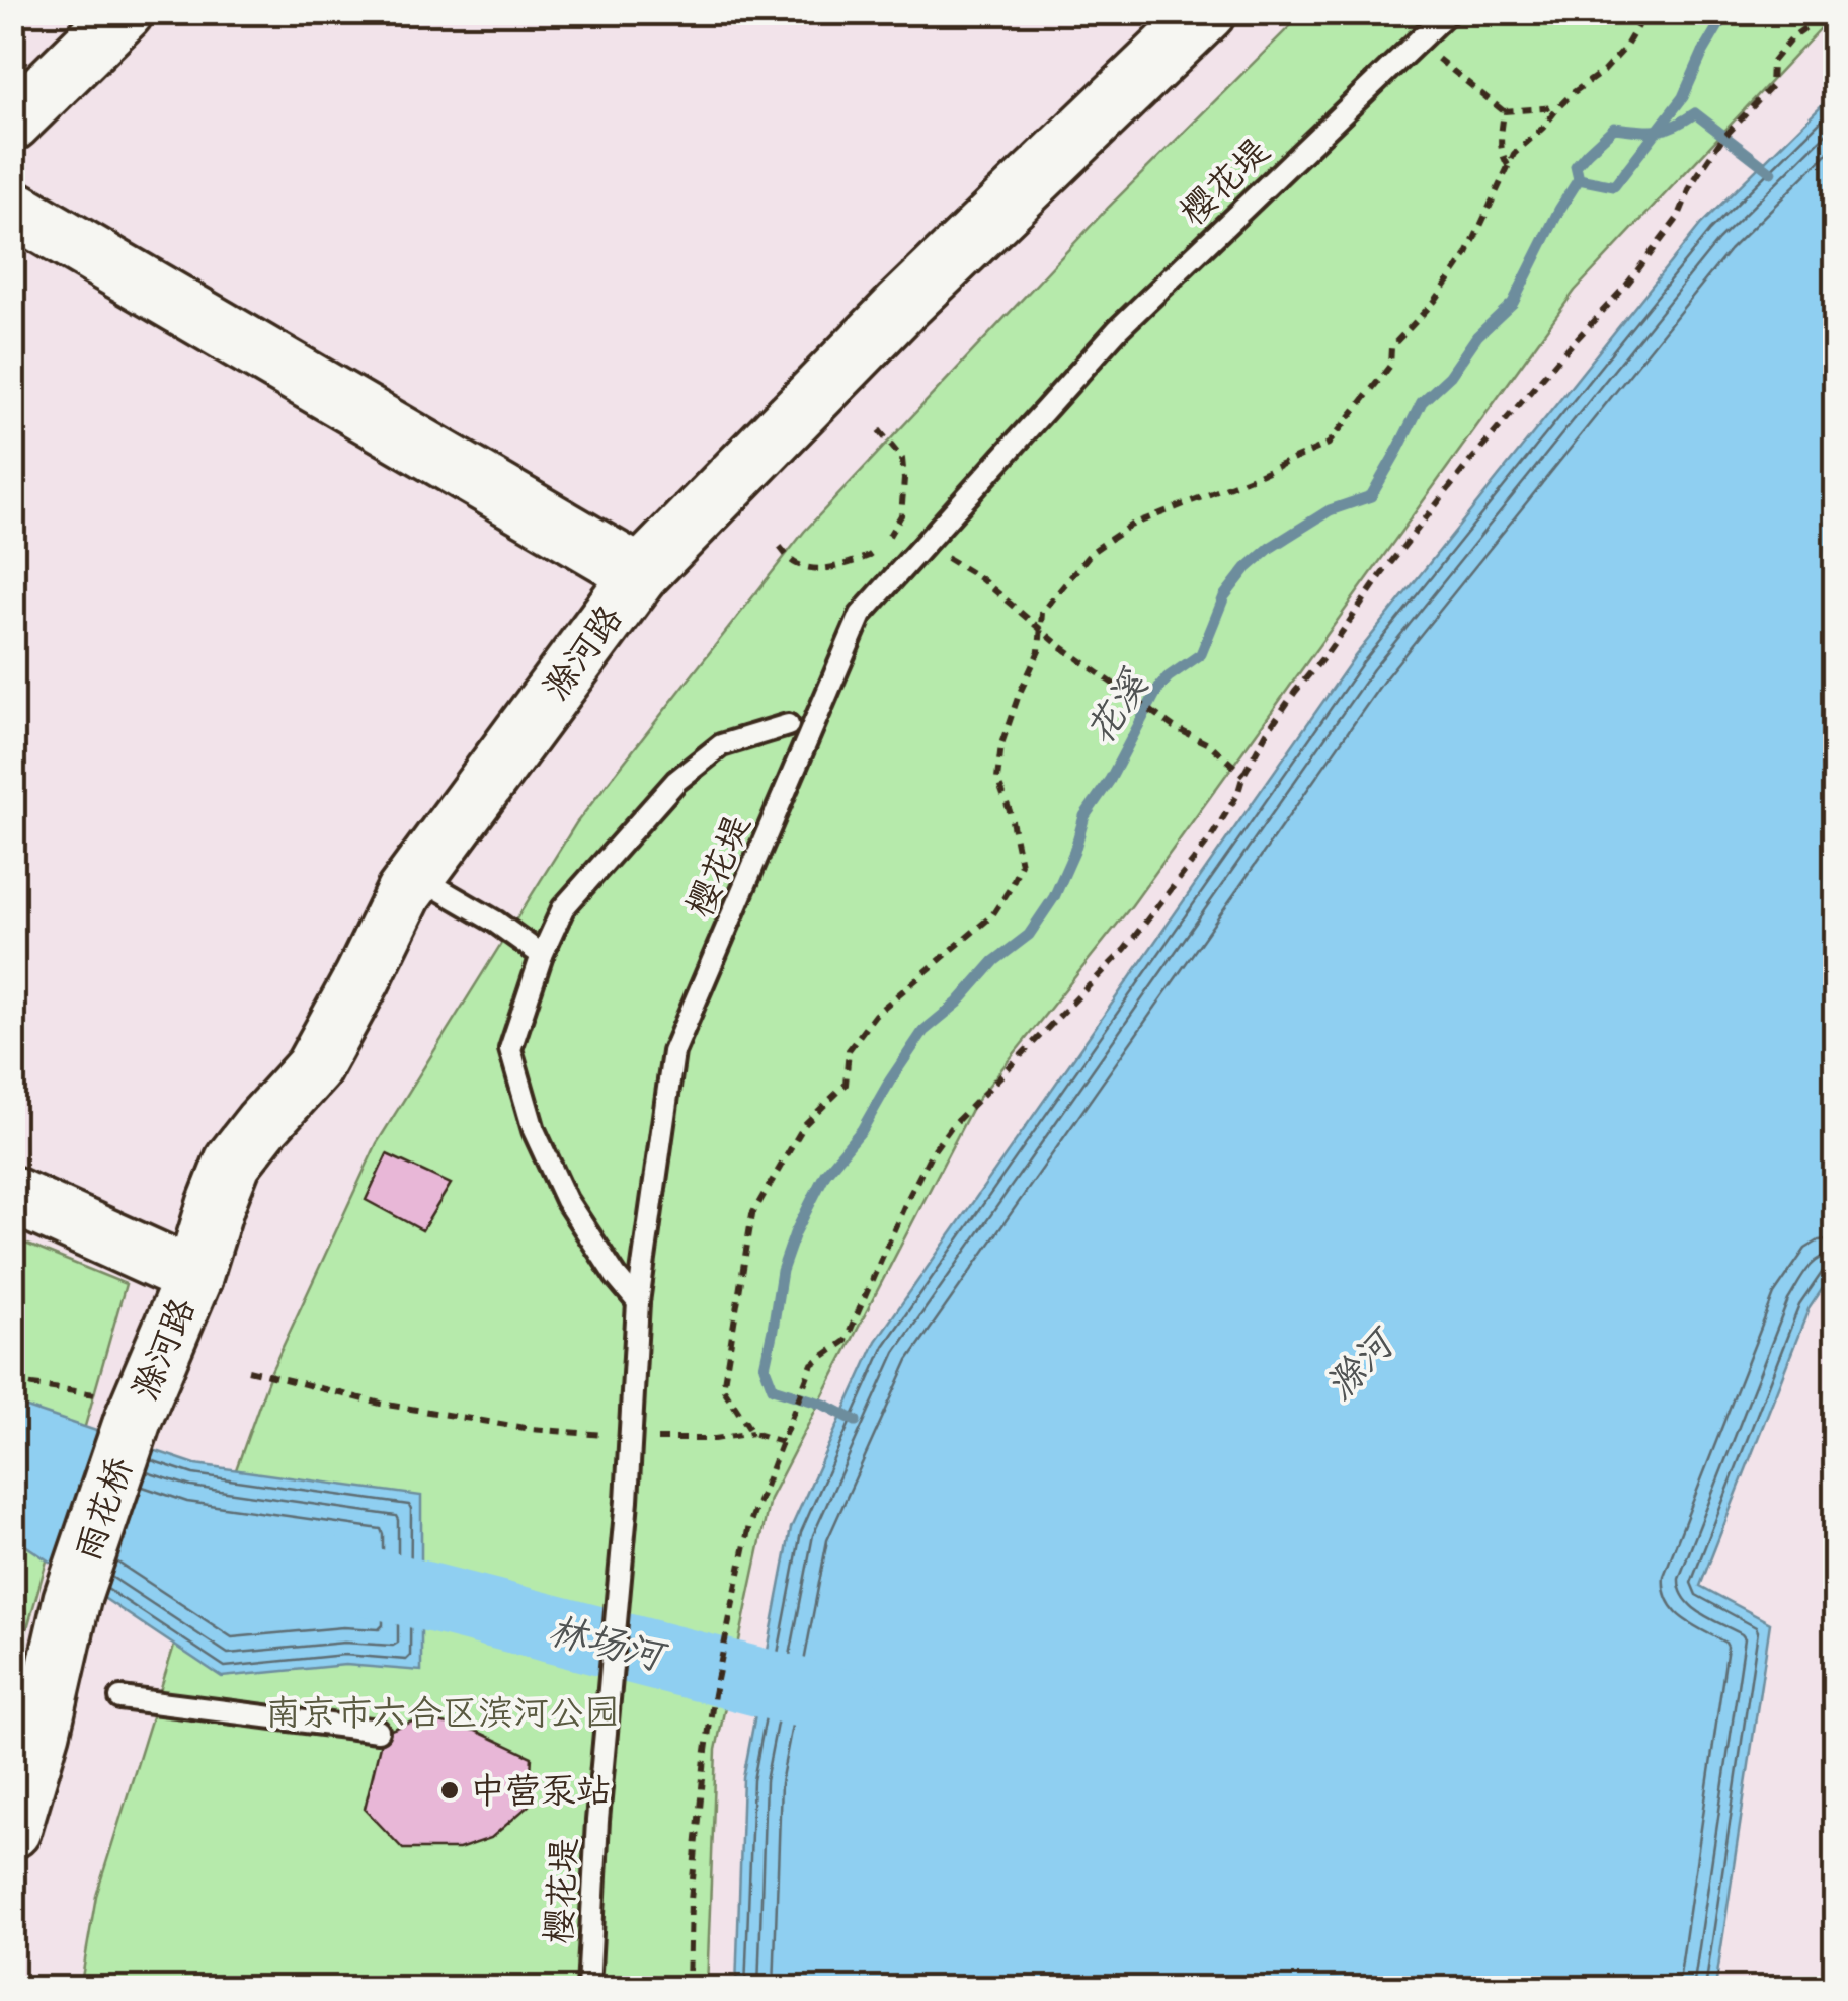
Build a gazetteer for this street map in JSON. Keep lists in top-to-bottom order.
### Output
{
  "streets": {
    "street": ["滁河路", "雨花桥"],
    "lane": ["樱花堤"]
  },
  "crossings": [
    ["滁河路", "雨花桥"]
  ],
  "water": ["花溪", "滁河", "林场河"],
  "parks": ["南京市六合区滨河公园"],
  "places": ["中营泵站"]
}
